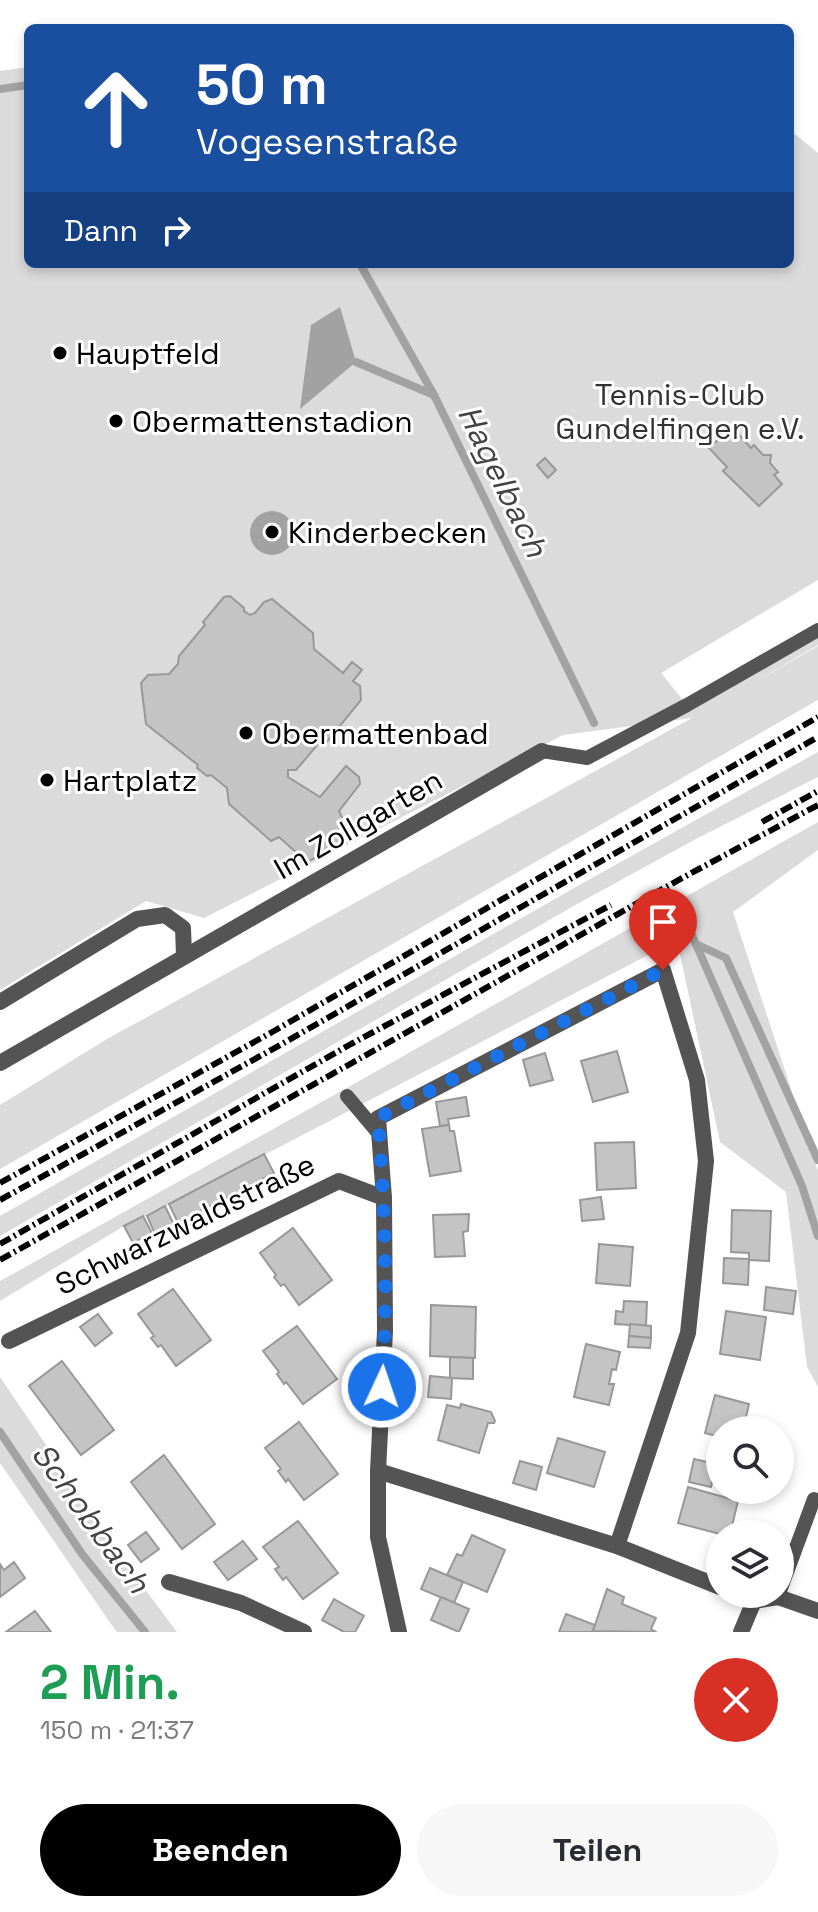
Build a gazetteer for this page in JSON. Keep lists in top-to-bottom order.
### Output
{
  "streets": {
    "street": ["Im Zollgarten", "Schwarzwaldstraße"]
  },
  "water": ["Hagelbach", "Schobbach"],
  "parks": ["Tennis-Club Gundelfingen e.V."],
  "places": [
    "Hauptfeld",
    "Obermattenstadion",
    "Kinderbecken",
    "Obermattenbad",
    "Hartplatz"
  ],
  "page": {
    "turn": ["50 m", "Vogesenstraße"],
    "then": "Dann",
    "heading": ["2 Min.", "150 m · 21:37"],
    "buttons": ["Beenden", "Teilen"]
  }
}
